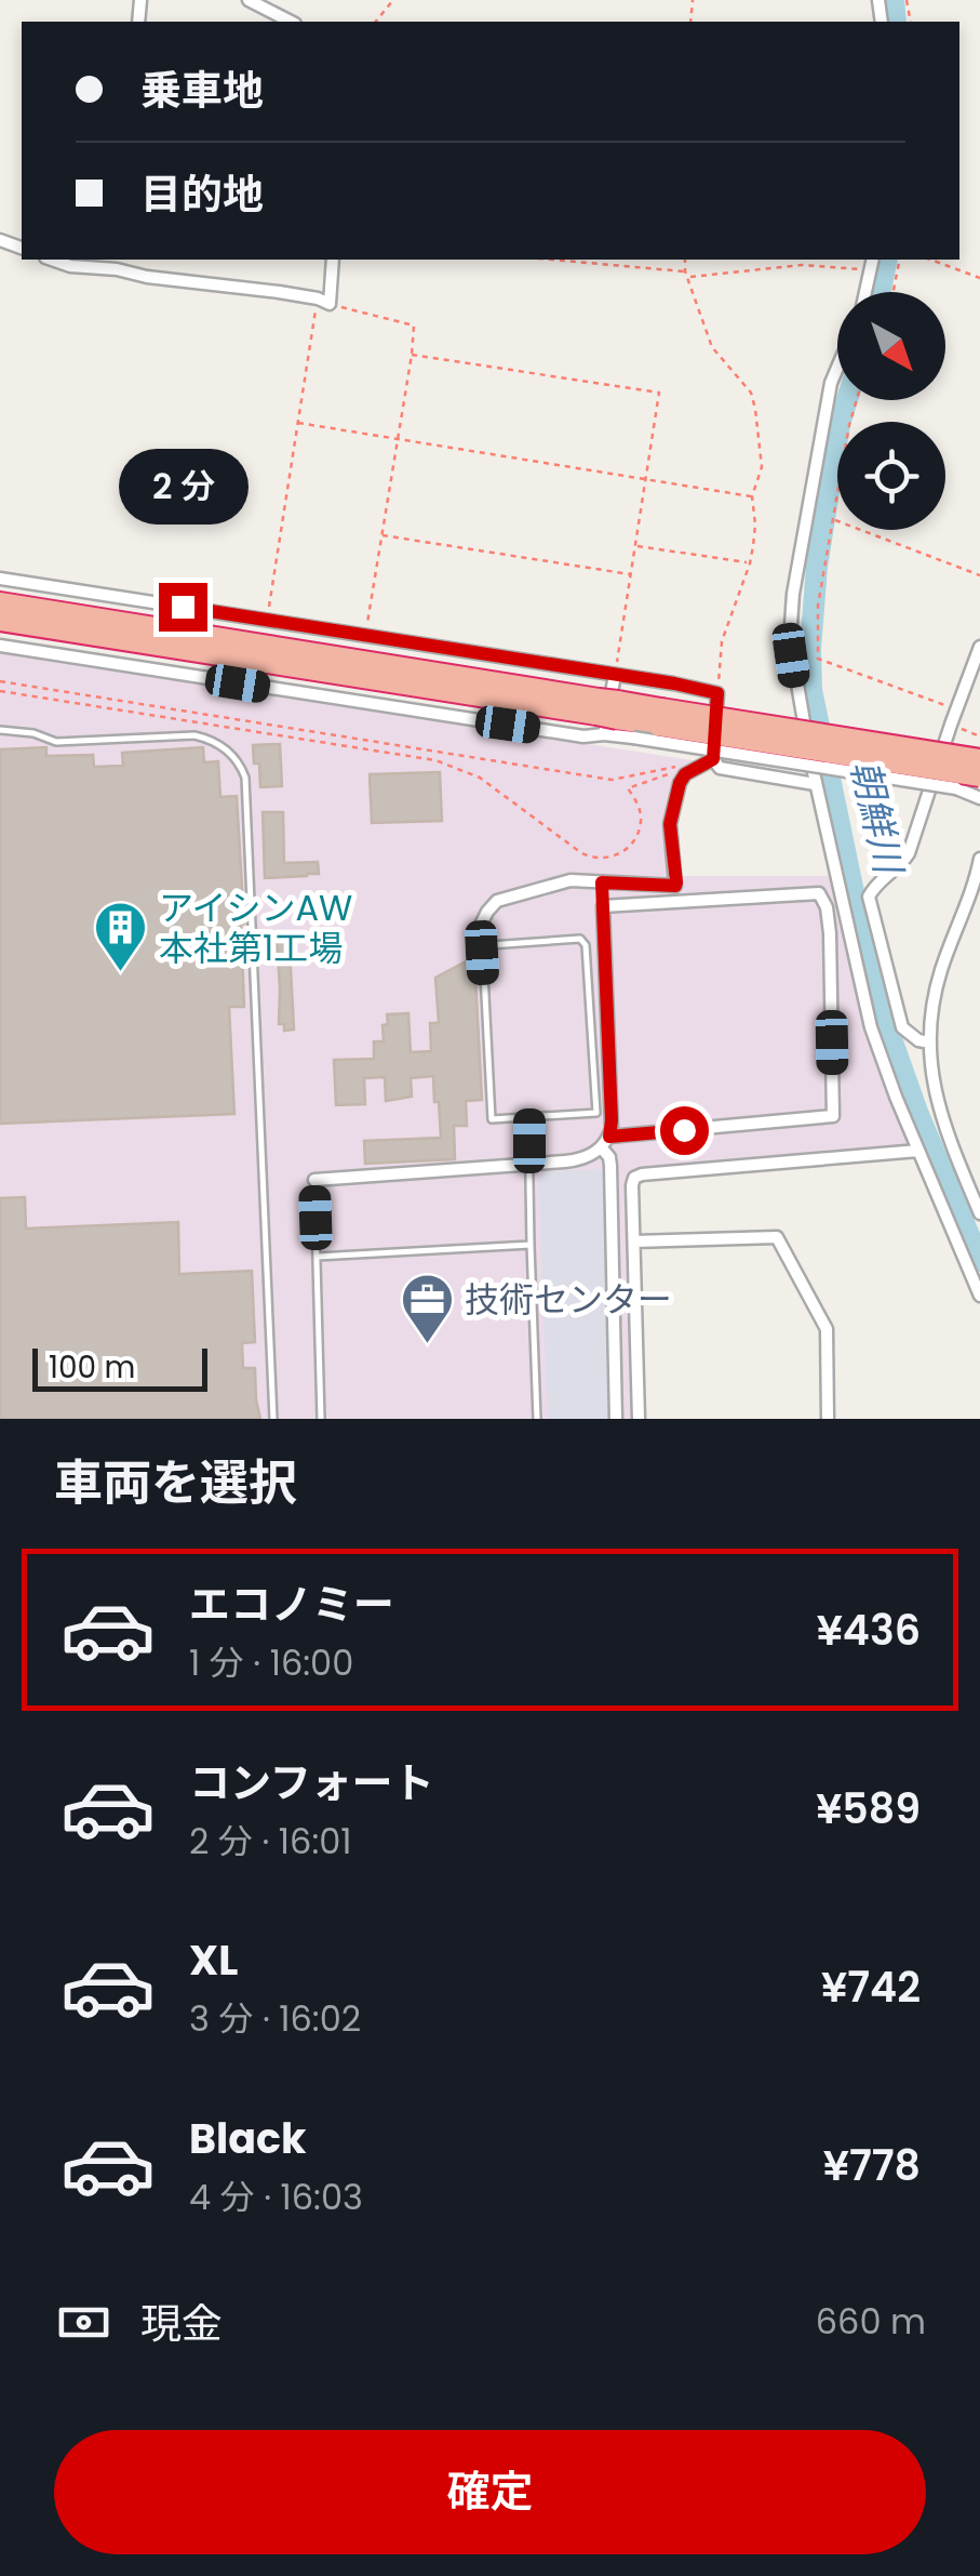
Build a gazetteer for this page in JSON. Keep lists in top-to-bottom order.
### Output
{
  "water": ["朝鮮川"],
  "places": {
    "building": ["アイシンAW 本社第1工場"],
    "office": ["技術センター"]
  },
  "scale_bar": "100 m",
  "north": "bottom right",
  "page": {
    "banner": ["乗車地", "目的地"],
    "bubble": "2 分",
    "scale": "100 m",
    "heading": "車両を選択",
    "list": [
      {
        "name": "エコノミー",
        "note": "1 分 · 16:00",
        "value": "¥436"
      },
      {
        "name": "コンフォート",
        "note": "2 分 · 16:01",
        "value": "¥589"
      },
      {
        "name": "XL",
        "note": "3 分 · 16:02",
        "value": "¥742"
      },
      {
        "name": "Black",
        "note": "4 分 · 16:03",
        "value": "¥778"
      }
    ],
    "pay": ["現金", "660 m"],
    "buttons": "確定"
  }
}
